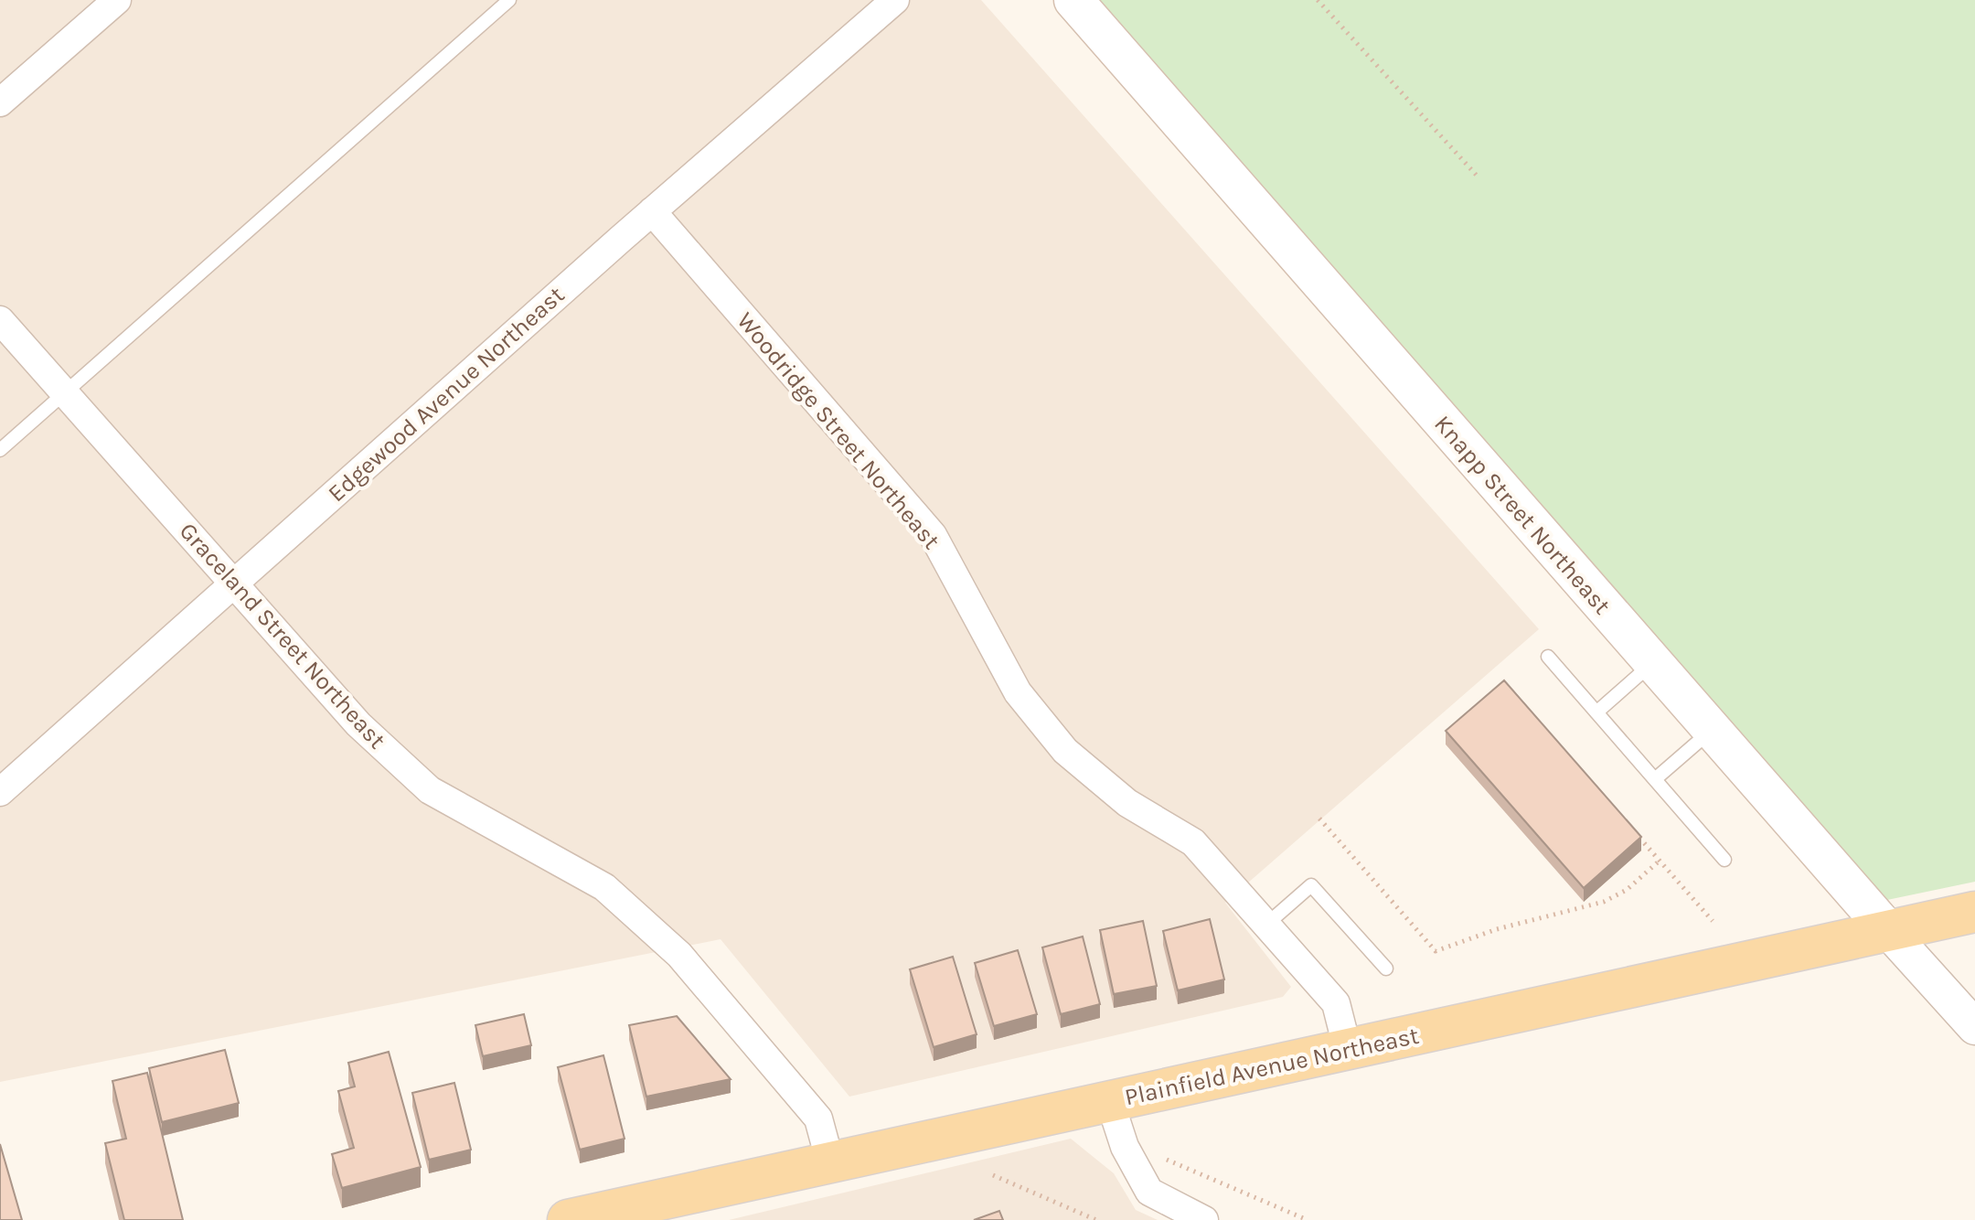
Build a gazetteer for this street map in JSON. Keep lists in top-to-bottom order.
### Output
{
  "streets": {
    "main road": ["Knapp Street Northeast", "Plainfield Avenue Northeast"],
    "street": ["Edgewood Avenue Northeast", "Woodridge Street Northeast", "Graceland Street Northeast"]
  },
  "crossings": [
    ["Edgewood Avenue Northeast", "Woodridge Street Northeast"],
    ["Edgewood Avenue Northeast", "Graceland Street Northeast"],
    ["Woodridge Street Northeast", "Plainfield Avenue Northeast"],
    ["Knapp Street Northeast", "Plainfield Avenue Northeast"],
    ["Graceland Street Northeast", "Plainfield Avenue Northeast"]
  ]
}
